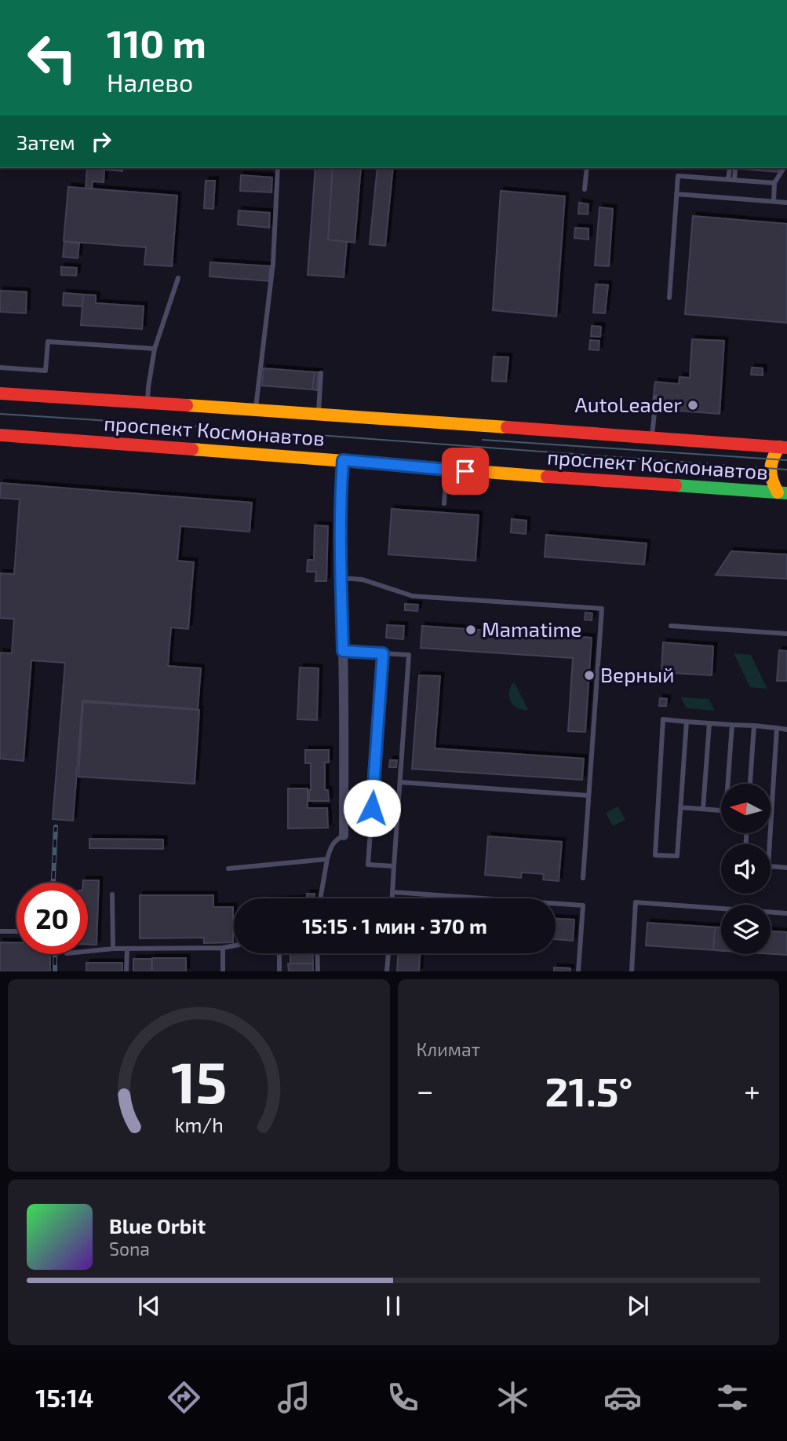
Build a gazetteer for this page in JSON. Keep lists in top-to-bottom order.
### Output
{
  "streets": {
    "main road": ["проспект Космонавтов"]
  },
  "places": ["AutoLeader", "Mamatime", "Верный"],
  "north": "left",
  "page": {
    "turn": ["110 m", "Налево"],
    "then": "Затем",
    "limit": "20",
    "trip": "15:15 · 1 мин · 370 m",
    "tile": "Климат",
    "heat": ["−", "21.5°", "+"],
    "song": ["Blue Orbit", "Sona"],
    "tabs": "15:14",
    "gauge": ["15", "km/h"]
  }
}
